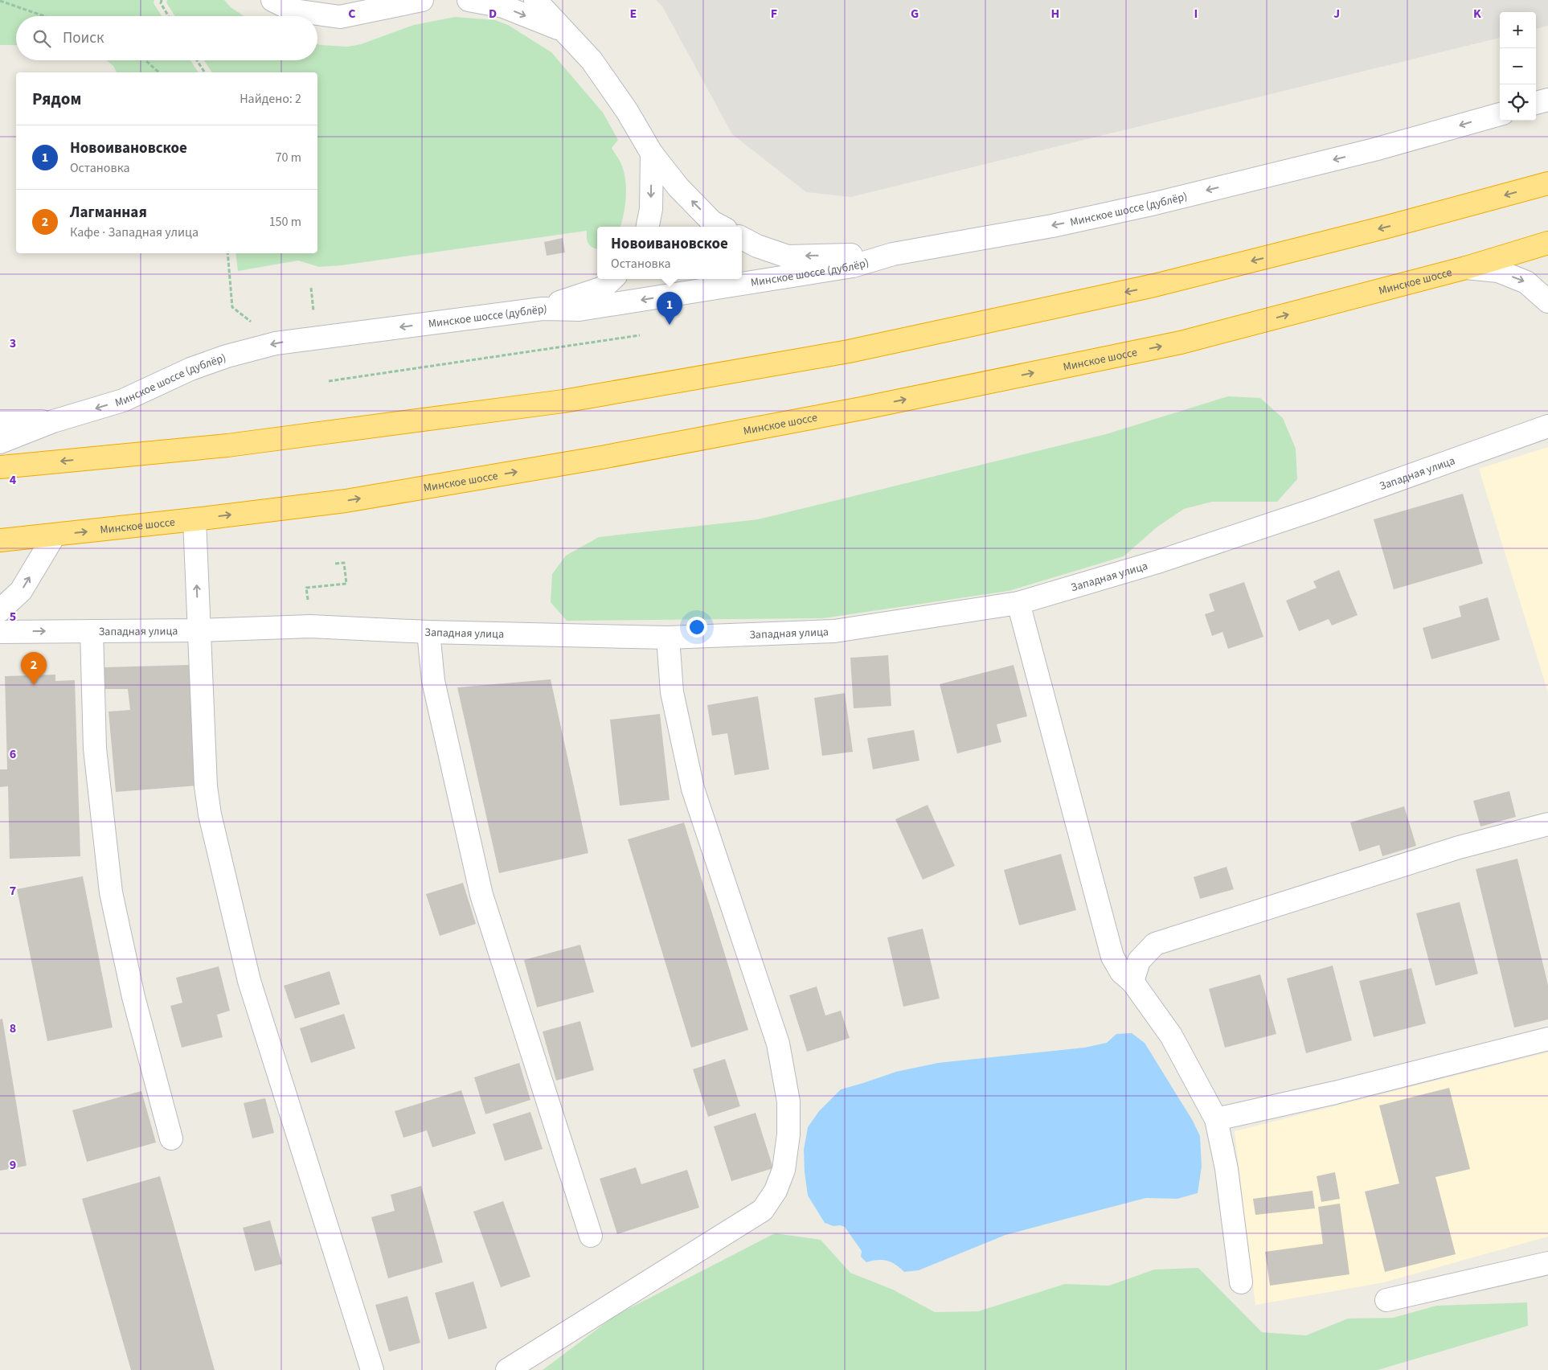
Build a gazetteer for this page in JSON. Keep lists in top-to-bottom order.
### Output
{
  "streets": {
    "highway": ["Минское шоссе"],
    "street": ["Минское шоссе (дублёр)", "Западная улица"]
  },
  "one_way": ["Минское шоссе (дублёр)"],
  "page": {
    "map_buttons": ["+", "−"],
    "search": "Поиск",
    "heading": ["Рядом", "Найдено: 2"],
    "list": [
      {
        "mark": "1",
        "name": "Новоивановское",
        "note": "Остановка",
        "value": "70 m"
      },
      {
        "mark": "2",
        "name": "Лагманная",
        "note": "Кафе · Западная улица",
        "value": "150 m"
      }
    ],
    "popup": ["Новоивановское", "Остановка"],
    "pins": ["1", "2"]
  },
  "grid": {
    "columns": [
      "C",
      "D",
      "E",
      "F",
      "G",
      "H",
      "I",
      "J",
      "K"
    ],
    "rows": [
      "3",
      "4",
      "5",
      "6",
      "7",
      "8",
      "9"
    ]
  }
}
